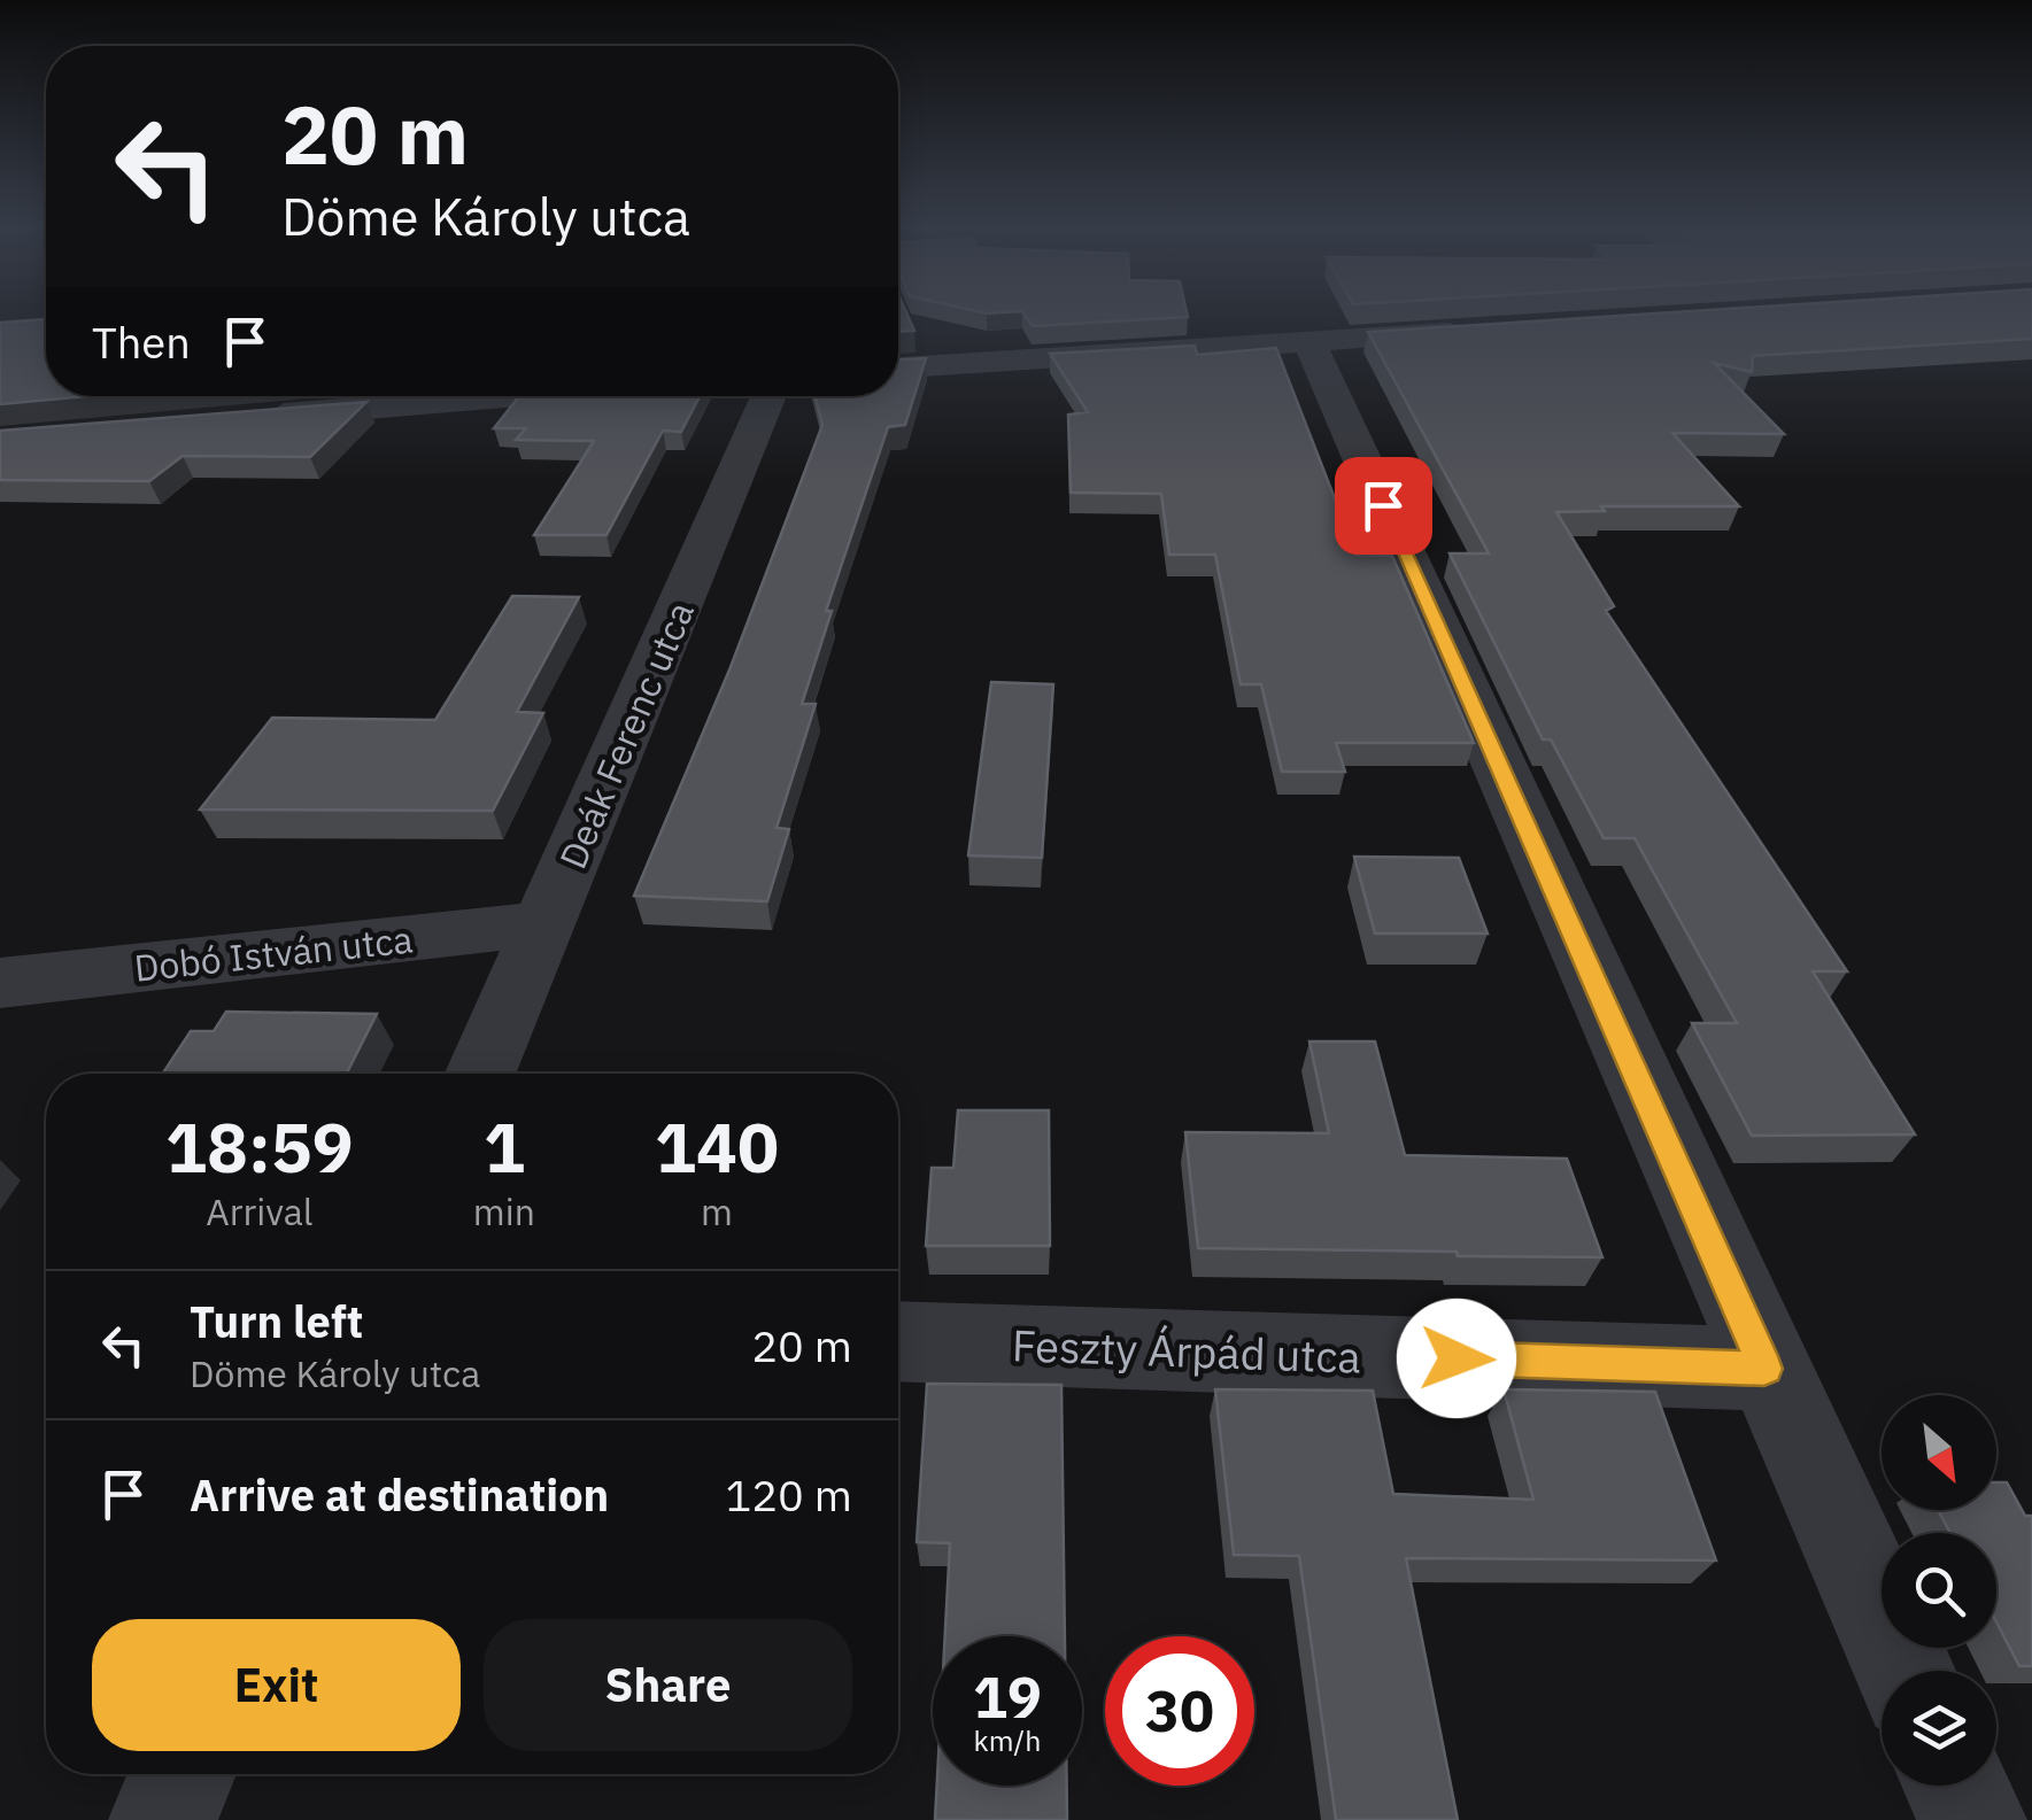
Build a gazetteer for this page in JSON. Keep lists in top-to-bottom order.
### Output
{
  "streets": {
    "street": ["Deák Ferenc utca", "Dobó István utca", "Feszty Árpád utca"]
  },
  "crossings": [
    ["Deák Ferenc utca", "Dobó István utca"]
  ],
  "north": "bottom right",
  "page": {
    "turn": ["20 m", "Döme Károly utca"],
    "then": "Then",
    "eta": [
      "18:59",
      "Arrival",
      "1",
      "min",
      "140",
      "m"
    ],
    "list": [
      {
        "name": "Turn left",
        "note": "Döme Károly utca",
        "value": "20 m"
      },
      {
        "name": "Arrive at destination",
        "value": "120 m"
      }
    ],
    "buttons": ["Exit", "Share"],
    "speed": "19 km/h",
    "limit": "30"
  }
}
